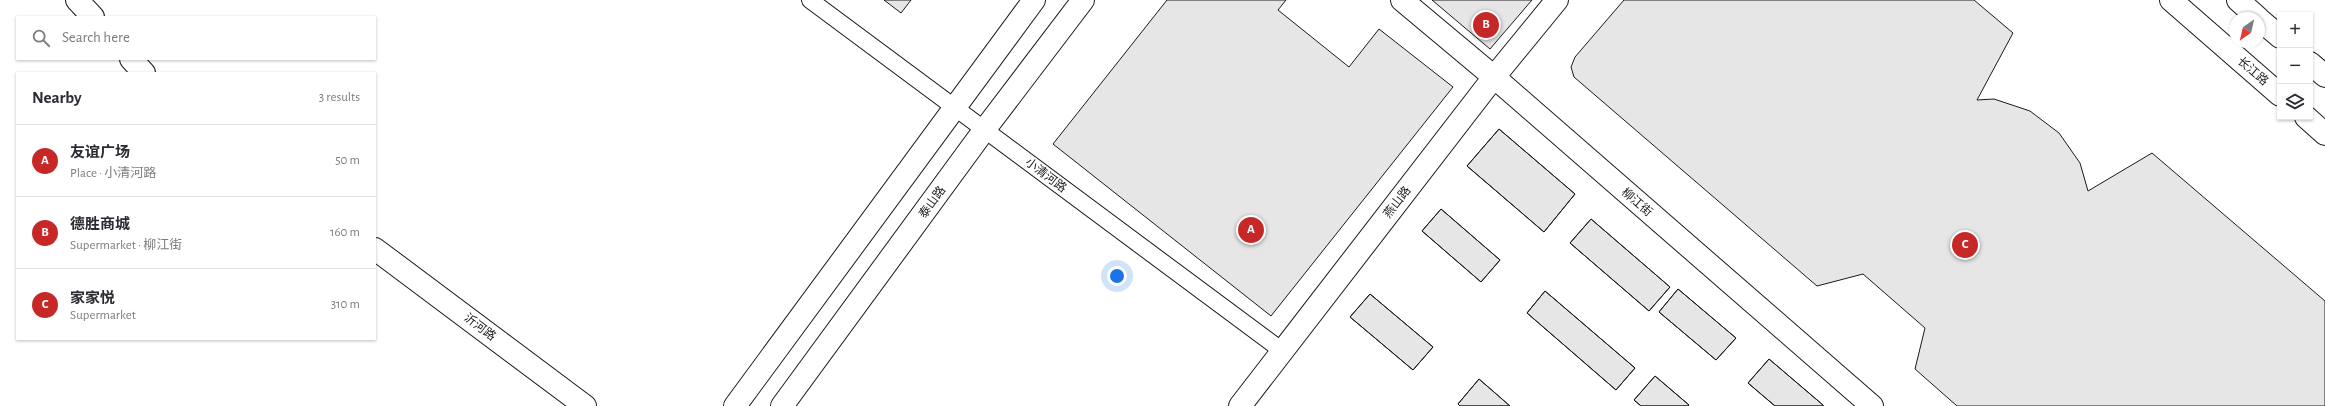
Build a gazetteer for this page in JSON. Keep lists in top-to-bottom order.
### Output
{
  "streets": {
    "street": [
      "长江路",
      "小清河路",
      "泰山路",
      "燕山路",
      "柳江街",
      "沂河路"
    ]
  },
  "crossings": [
    ["小清河路", "泰山路"],
    ["小清河路", "燕山路"],
    ["燕山路", "柳江街"]
  ],
  "north": "bottom left",
  "page": {
    "pins": ["B", "A", "C"],
    "map_buttons": ["+", "−"],
    "search": "Search here",
    "heading": ["Nearby", "3 results"],
    "list": [
      {
        "mark": "A",
        "name": "友谊广场",
        "note": "Place · 小清河路",
        "value": "50 m"
      },
      {
        "mark": "B",
        "name": "德胜商城",
        "note": "Supermarket · 柳江街",
        "value": "160 m"
      },
      {
        "mark": "C",
        "name": "家家悦",
        "note": "Supermarket",
        "value": "310 m"
      }
    ]
  }
}
